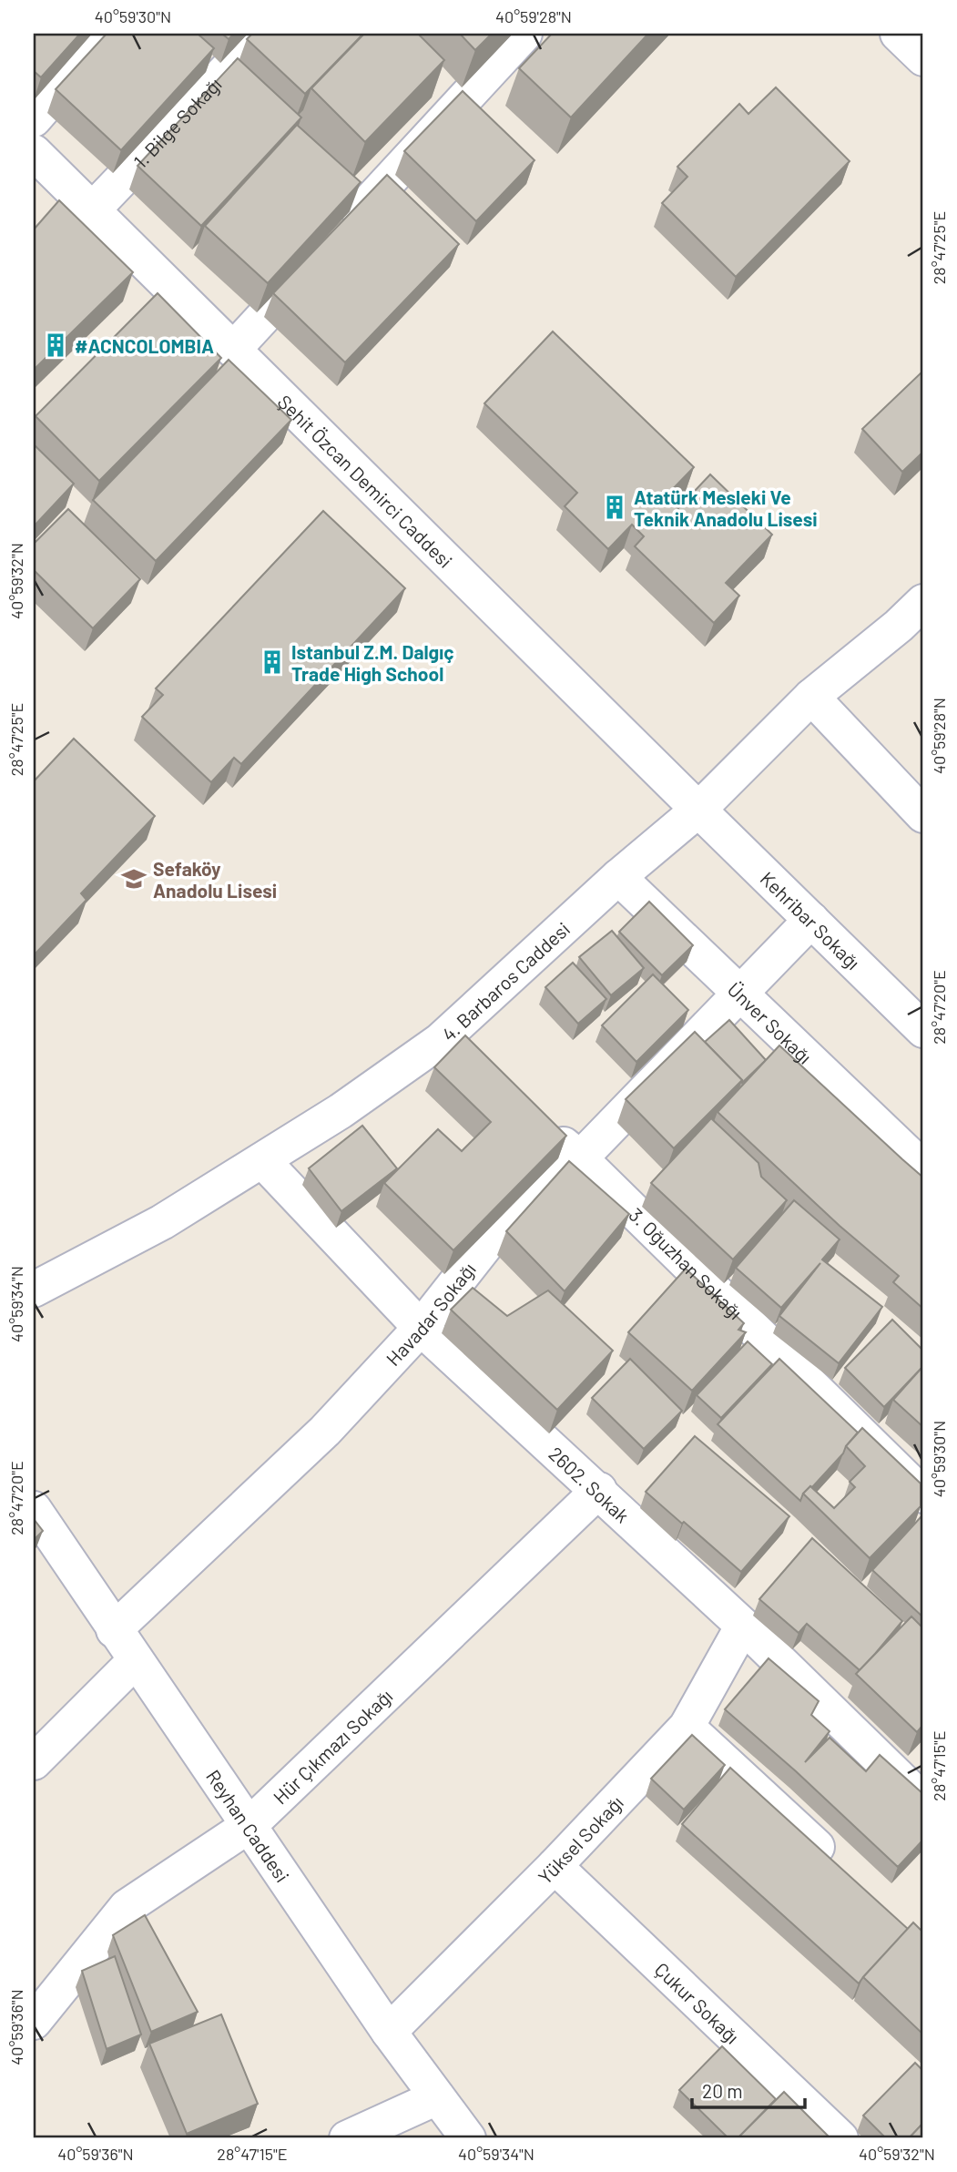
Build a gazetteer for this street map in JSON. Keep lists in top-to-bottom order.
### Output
{
  "streets": {
    "street": [
      "1. Bilge Sokağı",
      "Şehit Özcan Demirci Caddesi",
      "Kehribar Sokağı",
      "4. Barbaros Caddesi",
      "Ünver Sokağı",
      "3. Oğuzhan Sokağı",
      "Havadar Sokağı",
      "2602. Sokak",
      "Hür Çıkmazı Sokağı",
      "Reyhan Caddesi",
      "Yüksel Sokağı",
      "Çukur Sokağı"
    ]
  },
  "crossings": [
    ["1. Bilge Sokağı", "Şehit Özcan Demirci Caddesi"],
    ["Şehit Özcan Demirci Caddesi", "Kehribar Sokağı"],
    ["Şehit Özcan Demirci Caddesi", "4. Barbaros Caddesi"],
    ["Kehribar Sokağı", "4. Barbaros Caddesi"],
    ["Kehribar Sokağı", "Havadar Sokağı"],
    ["4. Barbaros Caddesi", "Ünver Sokağı"],
    ["4. Barbaros Caddesi", "2602. Sokak"],
    ["Ünver Sokağı", "Havadar Sokağı"],
    ["3. Oğuzhan Sokağı", "Havadar Sokağı"],
    ["Havadar Sokağı", "2602. Sokak"],
    ["Havadar Sokağı", "Reyhan Caddesi"],
    ["2602. Sokak", "Hür Çıkmazı Sokağı"],
    ["2602. Sokak", "Yüksel Sokağı"],
    ["Hür Çıkmazı Sokağı", "Reyhan Caddesi"],
    ["Reyhan Caddesi", "Yüksel Sokağı"],
    ["Yüksel Sokağı", "Çukur Sokağı"]
  ],
  "places": {
    "building": ["#ACNCOLOMBIA", "Atatürk Mesleki Ve Teknik Anadolu Lisesi", "Istanbul Z.M. Dalgıç Trade High School"],
    "school or university": ["Sefaköy Anadolu Lisesi"]
  },
  "scale_bar": "20 m",
  "coordinates": [
    "40°59'30\"N",
    "40°59'28\"N",
    "28°47'25\"E",
    "40°59'32\"N",
    "28°47'20\"E",
    "40°59'34\"N",
    "28°47'15\"E",
    "40°59'36\"N"
  ]
}
